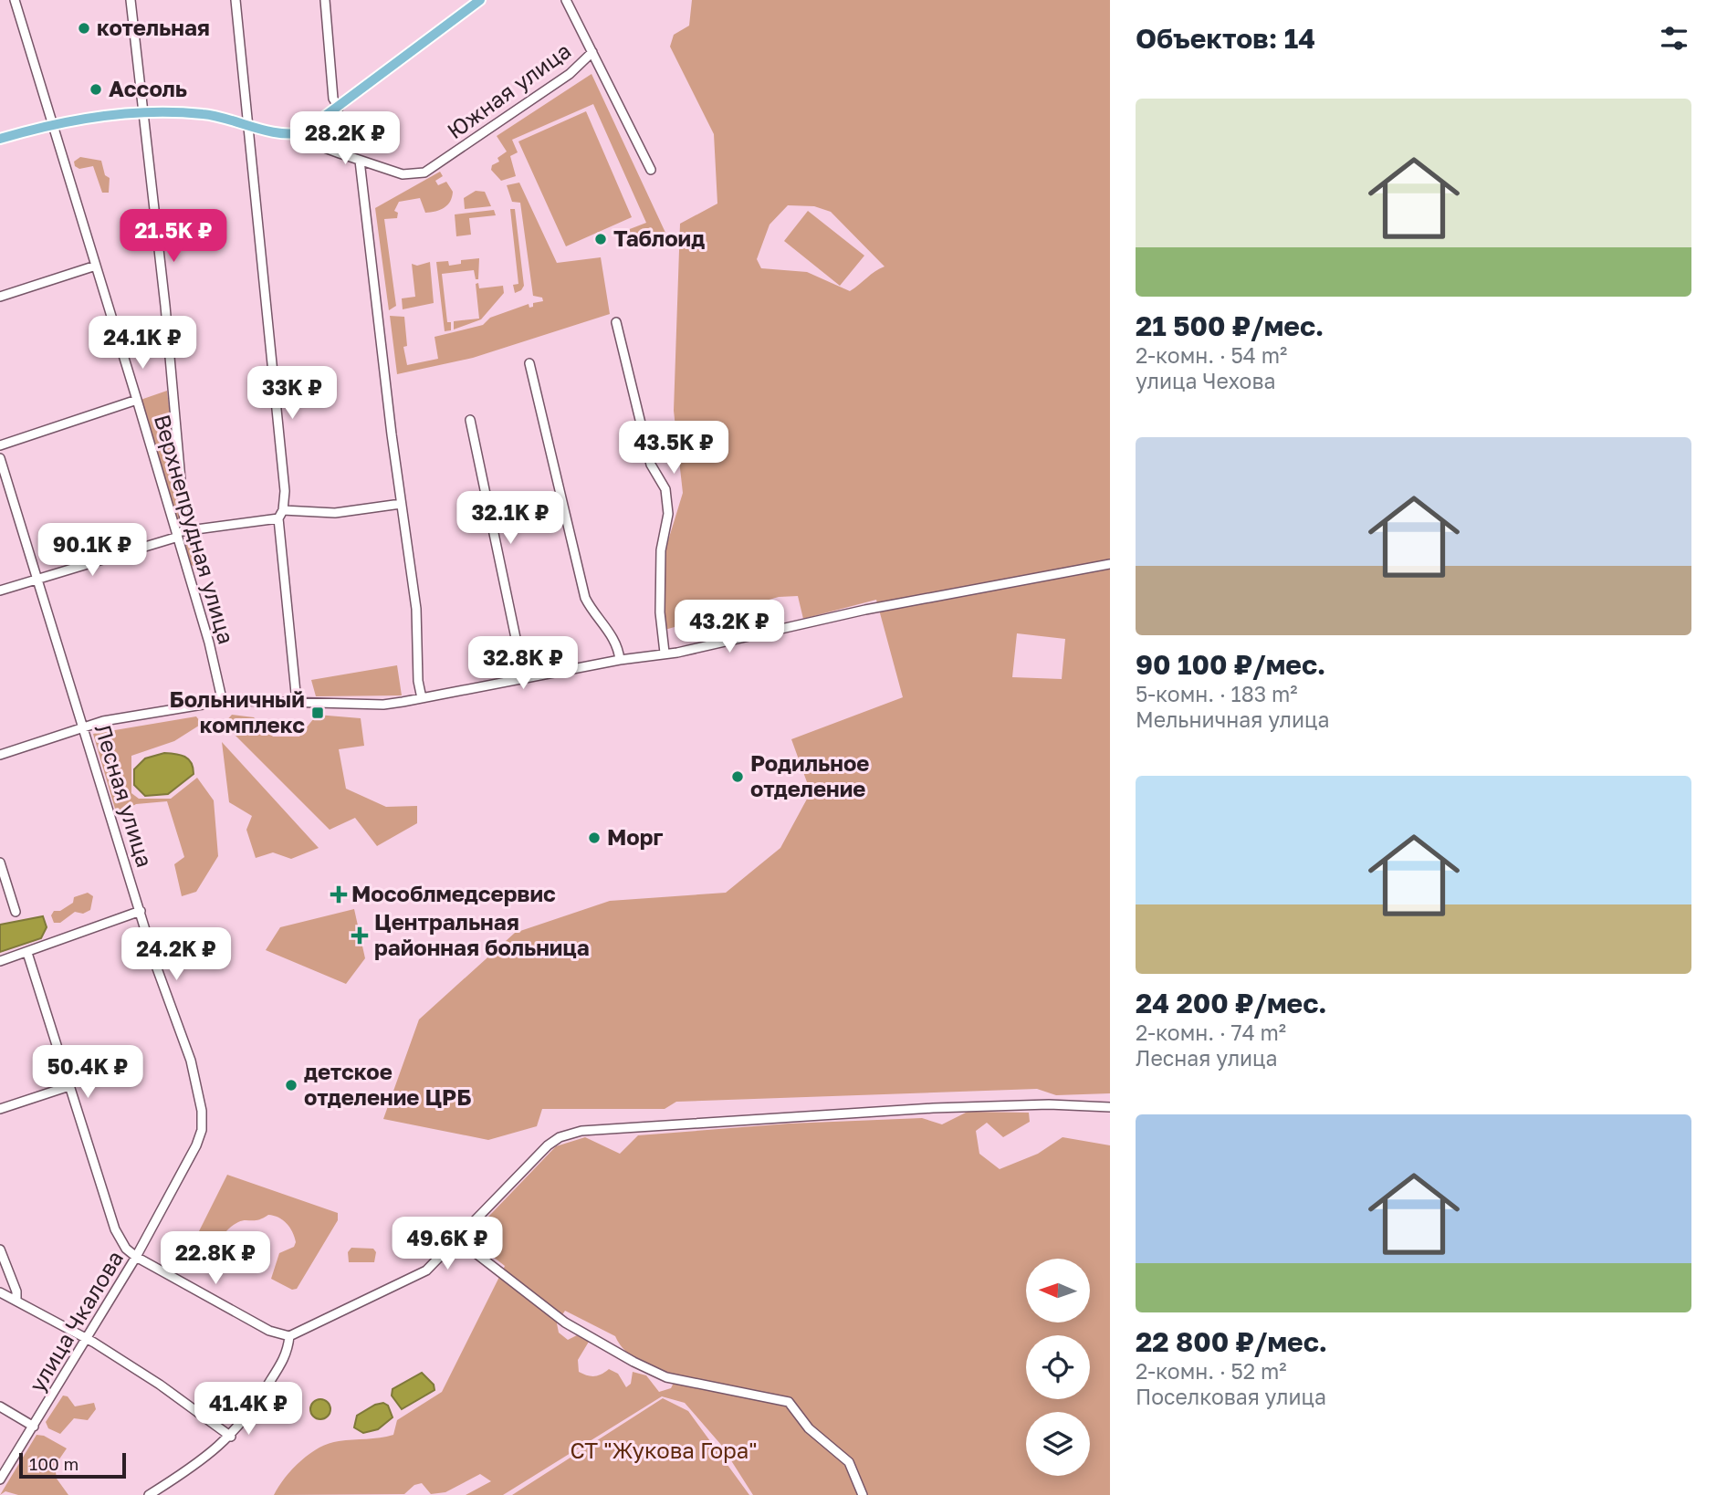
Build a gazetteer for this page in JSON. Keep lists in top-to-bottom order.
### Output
{
  "streets": {
    "street": [
      "Южная улица",
      "Верхнепрудная улица",
      "Лесная улица",
      "улица Чкалова"
    ]
  },
  "crossings": [
    ["Лесная улица", "улица Чкалова"]
  ],
  "parks": ["СТ \"Жукова Гора\""],
  "places": {
    "other": [
      "котельная",
      "Ассоль",
      "Таблоид",
      "Родильное отделение",
      "Морг",
      "детское отделение ЦРБ"
    ],
    "transit": ["Больничный комплекс"],
    "health": ["Мособлмедсервис", "Центральная районная больница"]
  },
  "scale_bar": "100 m",
  "north": "left",
  "page": {
    "heading": "Объектов: 14",
    "list": [
      {
        "name": "21 500 ₽/мес.",
        "note": "2-комн. · 54 m² · улица Чехова"
      },
      {
        "name": "90 100 ₽/мес.",
        "note": "5-комн. · 183 m² · Мельничная улица"
      },
      {
        "name": "24 200 ₽/мес.",
        "note": "2-комн. · 74 m² · Лесная улица"
      },
      {
        "name": "22 800 ₽/мес.",
        "note": "2-комн. · 52 m² · Поселковая улица"
      }
    ],
    "price": [
      "28.2K ₽",
      "21.5K ₽",
      "24.1K ₽",
      "33K ₽",
      "43.5K ₽",
      "32.1K ₽",
      "90.1K ₽",
      "43.2K ₽",
      "32.8K ₽",
      "24.2K ₽",
      "50.4K ₽",
      "49.6K ₽",
      "22.8K ₽",
      "41.4K ₽"
    ],
    "scale": "100 m"
  }
}
